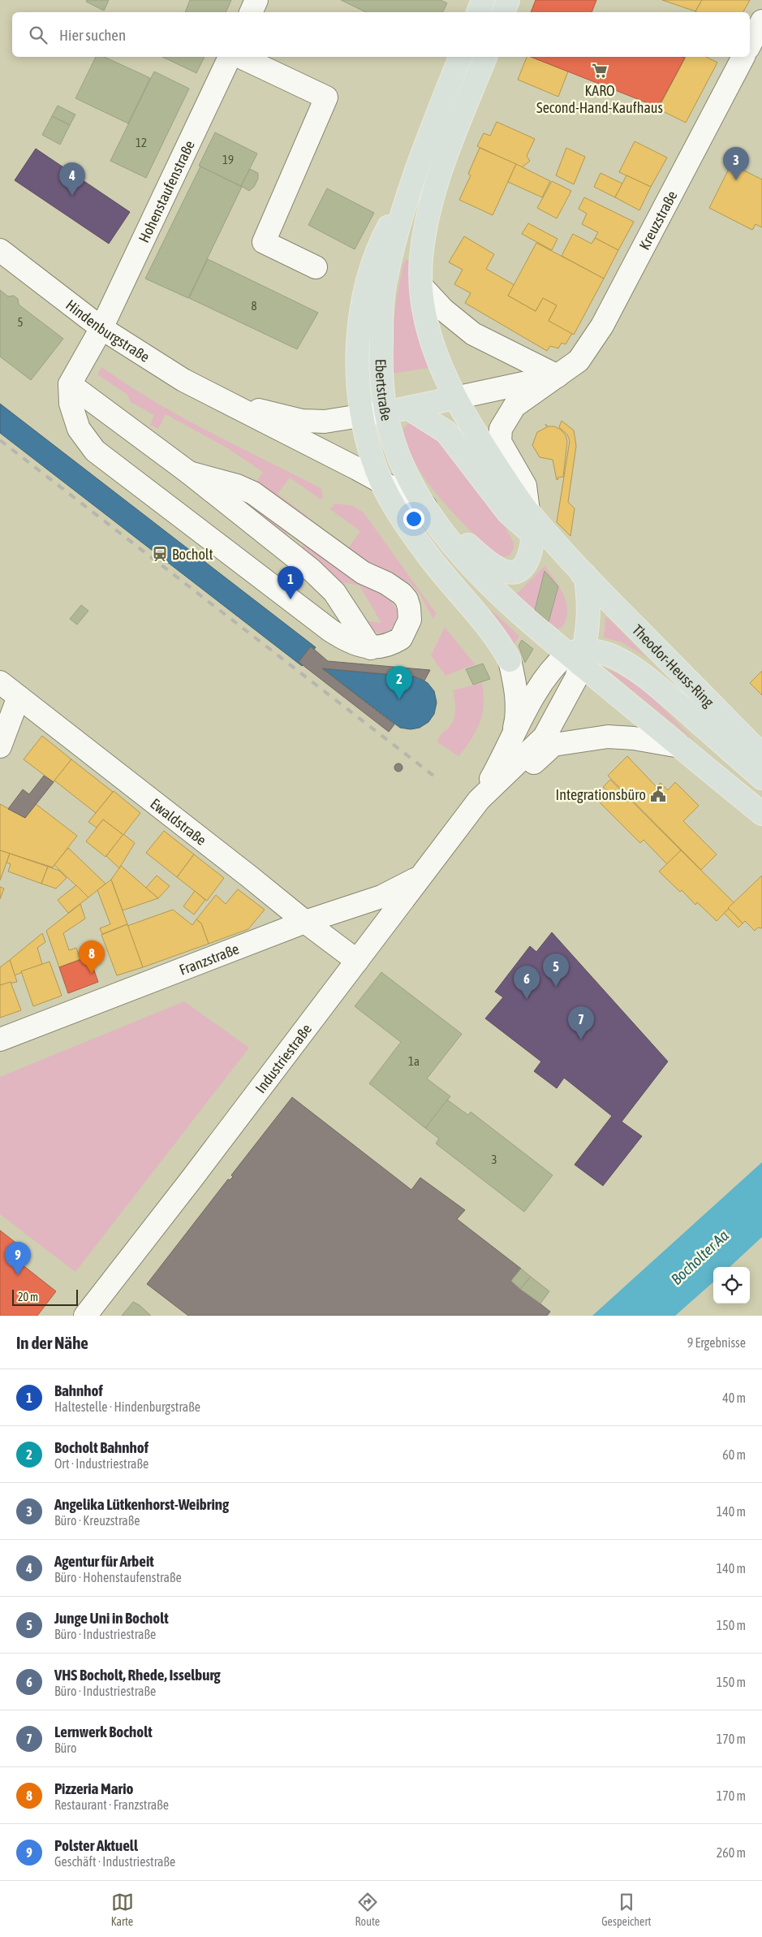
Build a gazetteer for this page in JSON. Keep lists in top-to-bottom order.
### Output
{
  "streets": {
    "main road": ["Ebertstraße", "Theodor-Heuss-Ring"],
    "street": [
      "Hohenstaufenstraße",
      "Kreuzstraße",
      "Hindenburgstraße",
      "Ewaldstraße",
      "Franzstraße",
      "Industriestraße"
    ]
  },
  "crossings": [
    ["Hohenstaufenstraße", "Hindenburgstraße"],
    ["Hindenburgstraße", "Ebertstraße"],
    ["Ewaldstraße", "Franzstraße"],
    ["Ewaldstraße", "Industriestraße"],
    ["Franzstraße", "Industriestraße"]
  ],
  "water": ["Bocholter Aa"],
  "places": {
    "supermarket": ["KARO Second-Hand-Kaufhaus"],
    "station": ["Bocholt"],
    "public building": ["Integrationsbüro"]
  },
  "house_numbers": [
    "12",
    "19",
    "8",
    "5",
    "1a",
    "3"
  ],
  "scale_bar": "20 m",
  "page": {
    "search": "Hier suchen",
    "pins": [
      "3",
      "4",
      "1",
      "2",
      "8",
      "5",
      "6",
      "7",
      "9"
    ],
    "scale": "20 m",
    "heading": ["In der Nähe", "9 Ergebnisse"],
    "list": [
      {
        "mark": "1",
        "name": "Bahnhof",
        "note": "Haltestelle · Hindenburgstraße",
        "value": "40 m"
      },
      {
        "mark": "2",
        "name": "Bocholt Bahnhof",
        "note": "Ort · Industriestraße",
        "value": "60 m"
      },
      {
        "mark": "3",
        "name": "Angelika Lütkenhorst-Weibring",
        "note": "Büro · Kreuzstraße",
        "value": "140 m"
      },
      {
        "mark": "4",
        "name": "Agentur für Arbeit",
        "note": "Büro · Hohenstaufenstraße",
        "value": "140 m"
      },
      {
        "mark": "5",
        "name": "Junge Uni in Bocholt",
        "note": "Büro · Industriestraße",
        "value": "150 m"
      },
      {
        "mark": "6",
        "name": "VHS Bocholt, Rhede, Isselburg",
        "note": "Büro · Industriestraße",
        "value": "150 m"
      },
      {
        "mark": "7",
        "name": "Lernwerk Bocholt",
        "note": "Büro",
        "value": "170 m"
      },
      {
        "mark": "8",
        "name": "Pizzeria Mario",
        "note": "Restaurant · Franzstraße",
        "value": "170 m"
      },
      {
        "mark": "9",
        "name": "Polster Aktuell",
        "note": "Geschäft · Industriestraße",
        "value": "260 m"
      }
    ],
    "nav": ["Karte", "Route", "Gespeichert"]
  }
}
